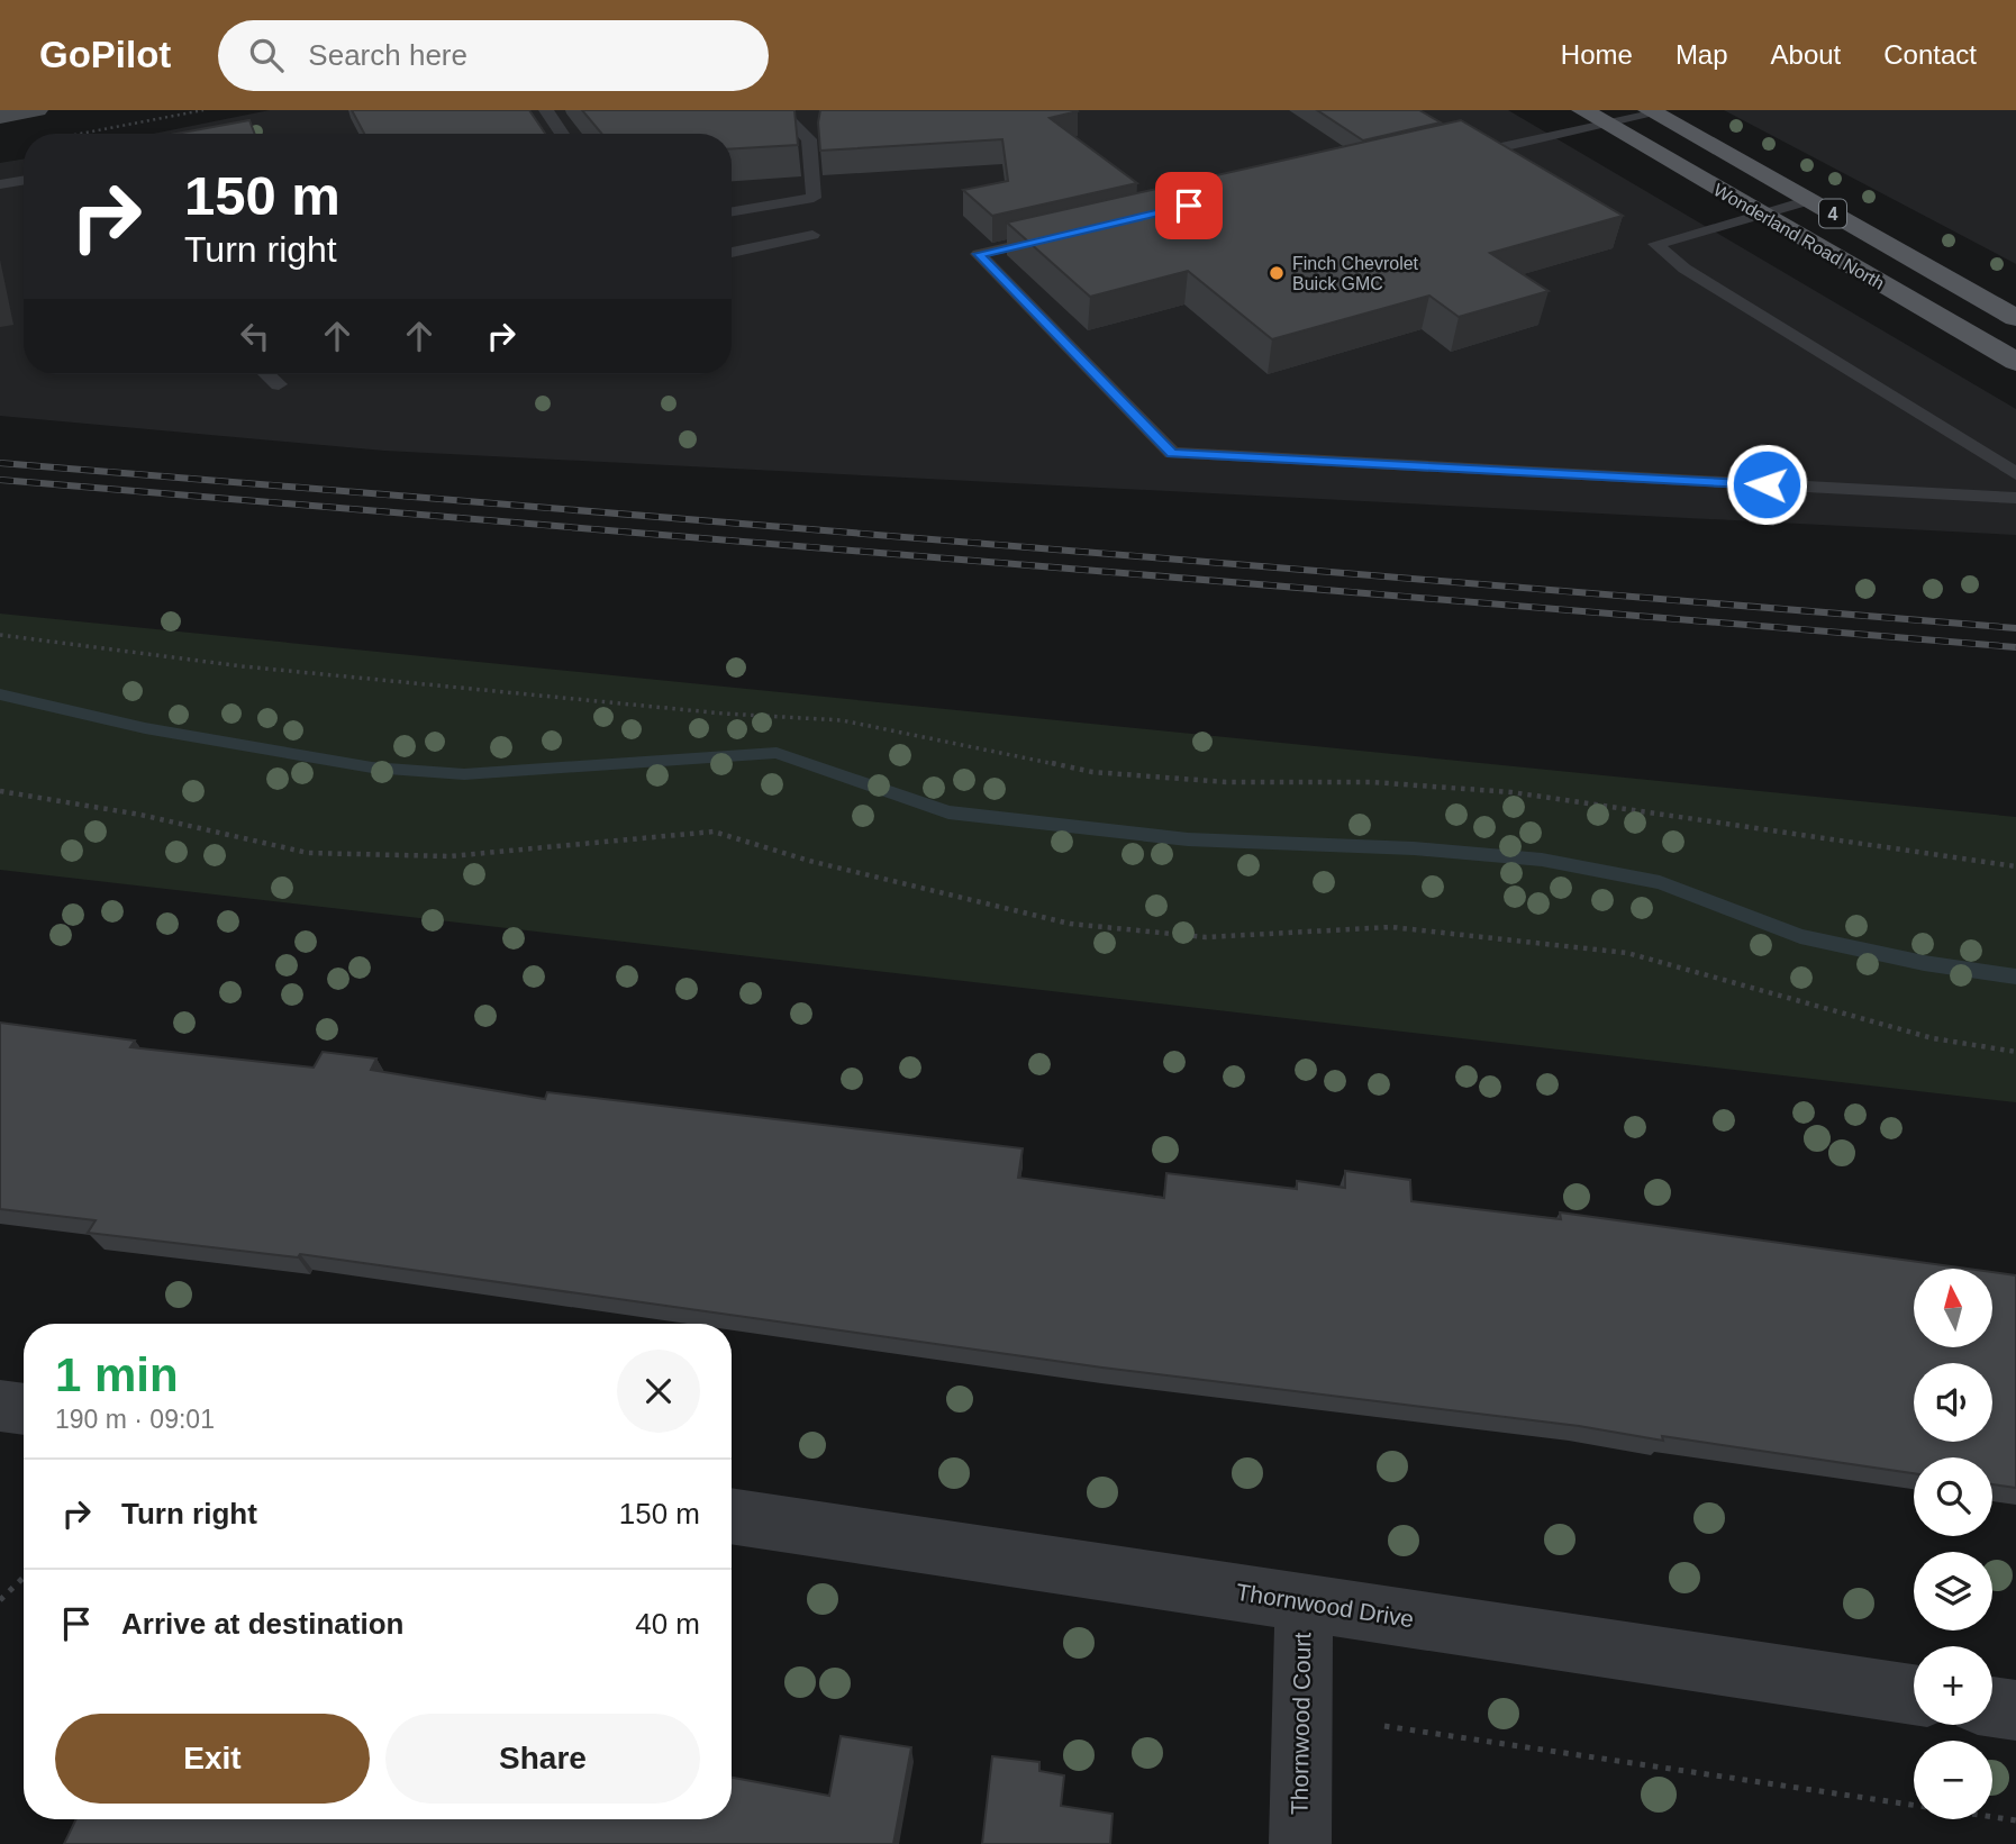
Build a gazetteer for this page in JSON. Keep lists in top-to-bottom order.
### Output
{
  "streets": {
    "main road": ["4", "Wonderland Road North"],
    "street": ["Thornwood Drive", "Thornwood Court"]
  },
  "crossings": [
    ["Thornwood Drive", "Thornwood Court"]
  ],
  "places": ["Finch Chevrolet Buick GMC"],
  "north": "top",
  "page": {
    "header": "GoPilot",
    "search": "Search here",
    "nav": [
      "Home",
      "Map",
      "About",
      "Contact"
    ],
    "turn": ["150 m", "Turn right"],
    "map_buttons": ["+", "−"],
    "heading": ["1 min", "190 m · 09:01"],
    "list": [
      {
        "name": "Turn right",
        "value": "150 m"
      },
      {
        "name": "Arrive at destination",
        "value": "40 m"
      }
    ],
    "buttons": ["Exit", "Share"]
  }
}
